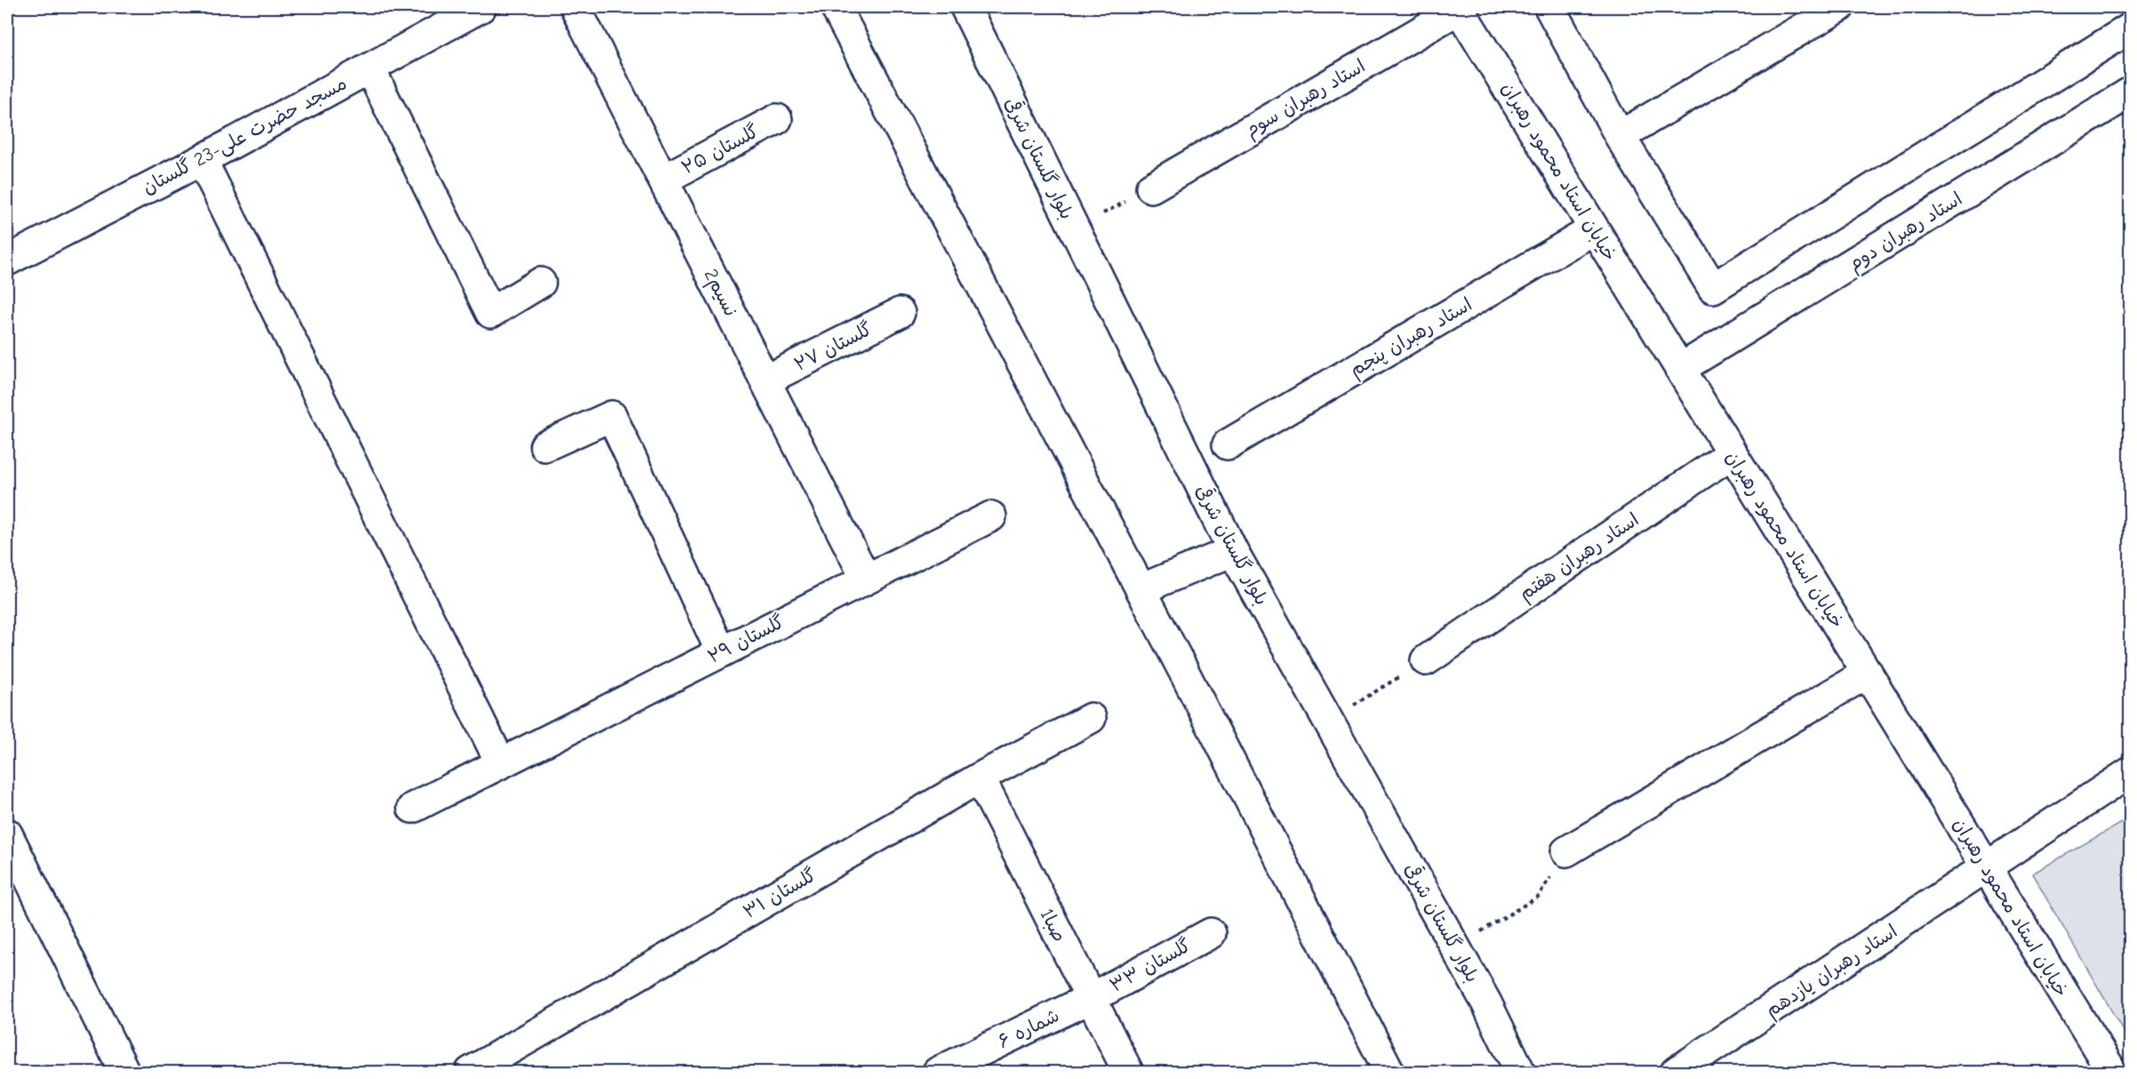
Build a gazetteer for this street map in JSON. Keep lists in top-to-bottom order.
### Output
{
  "streets": {
    "street": [
      "استاد رهبران سوم",
      "مسجد حضرت علی-23 گلستان",
      "گلستان ۲۵",
      "بلوار گلستان شرقی",
      "خیابان استاد محمود رهبران",
      "استاد رهبران دوم",
      "نسیم2",
      "استاد رهبران پنجم",
      "گلستان ۲۷",
      "استاد رهبران هفتم",
      "گلستان ۲۹",
      "گلستان ۳۱",
      "صبا1",
      "گلستان ۳۳",
      "استاد رهبران یازدهم",
      "شماره ۶"
    ]
  },
  "crossings": [
    ["استاد رهبران سوم", "خیابان استاد محمود رهبران"],
    ["گلستان ۲۵", "نسیم2"],
    ["خیابان استاد محمود رهبران", "استاد رهبران دوم"],
    ["خیابان استاد محمود رهبران", "استاد رهبران پنجم"],
    ["خیابان استاد محمود رهبران", "استاد رهبران هفتم"],
    ["خیابان استاد محمود رهبران", "استاد رهبران یازدهم"],
    ["نسیم2", "گلستان ۲۷"],
    ["نسیم2", "گلستان ۲۹"],
    ["گلستان ۳۱", "صبا1"],
    ["صبا1", "گلستان ۳۳"],
    ["صبا1", "شماره ۶"],
    ["گلستان ۳۳", "شماره ۶"]
  ]
}
